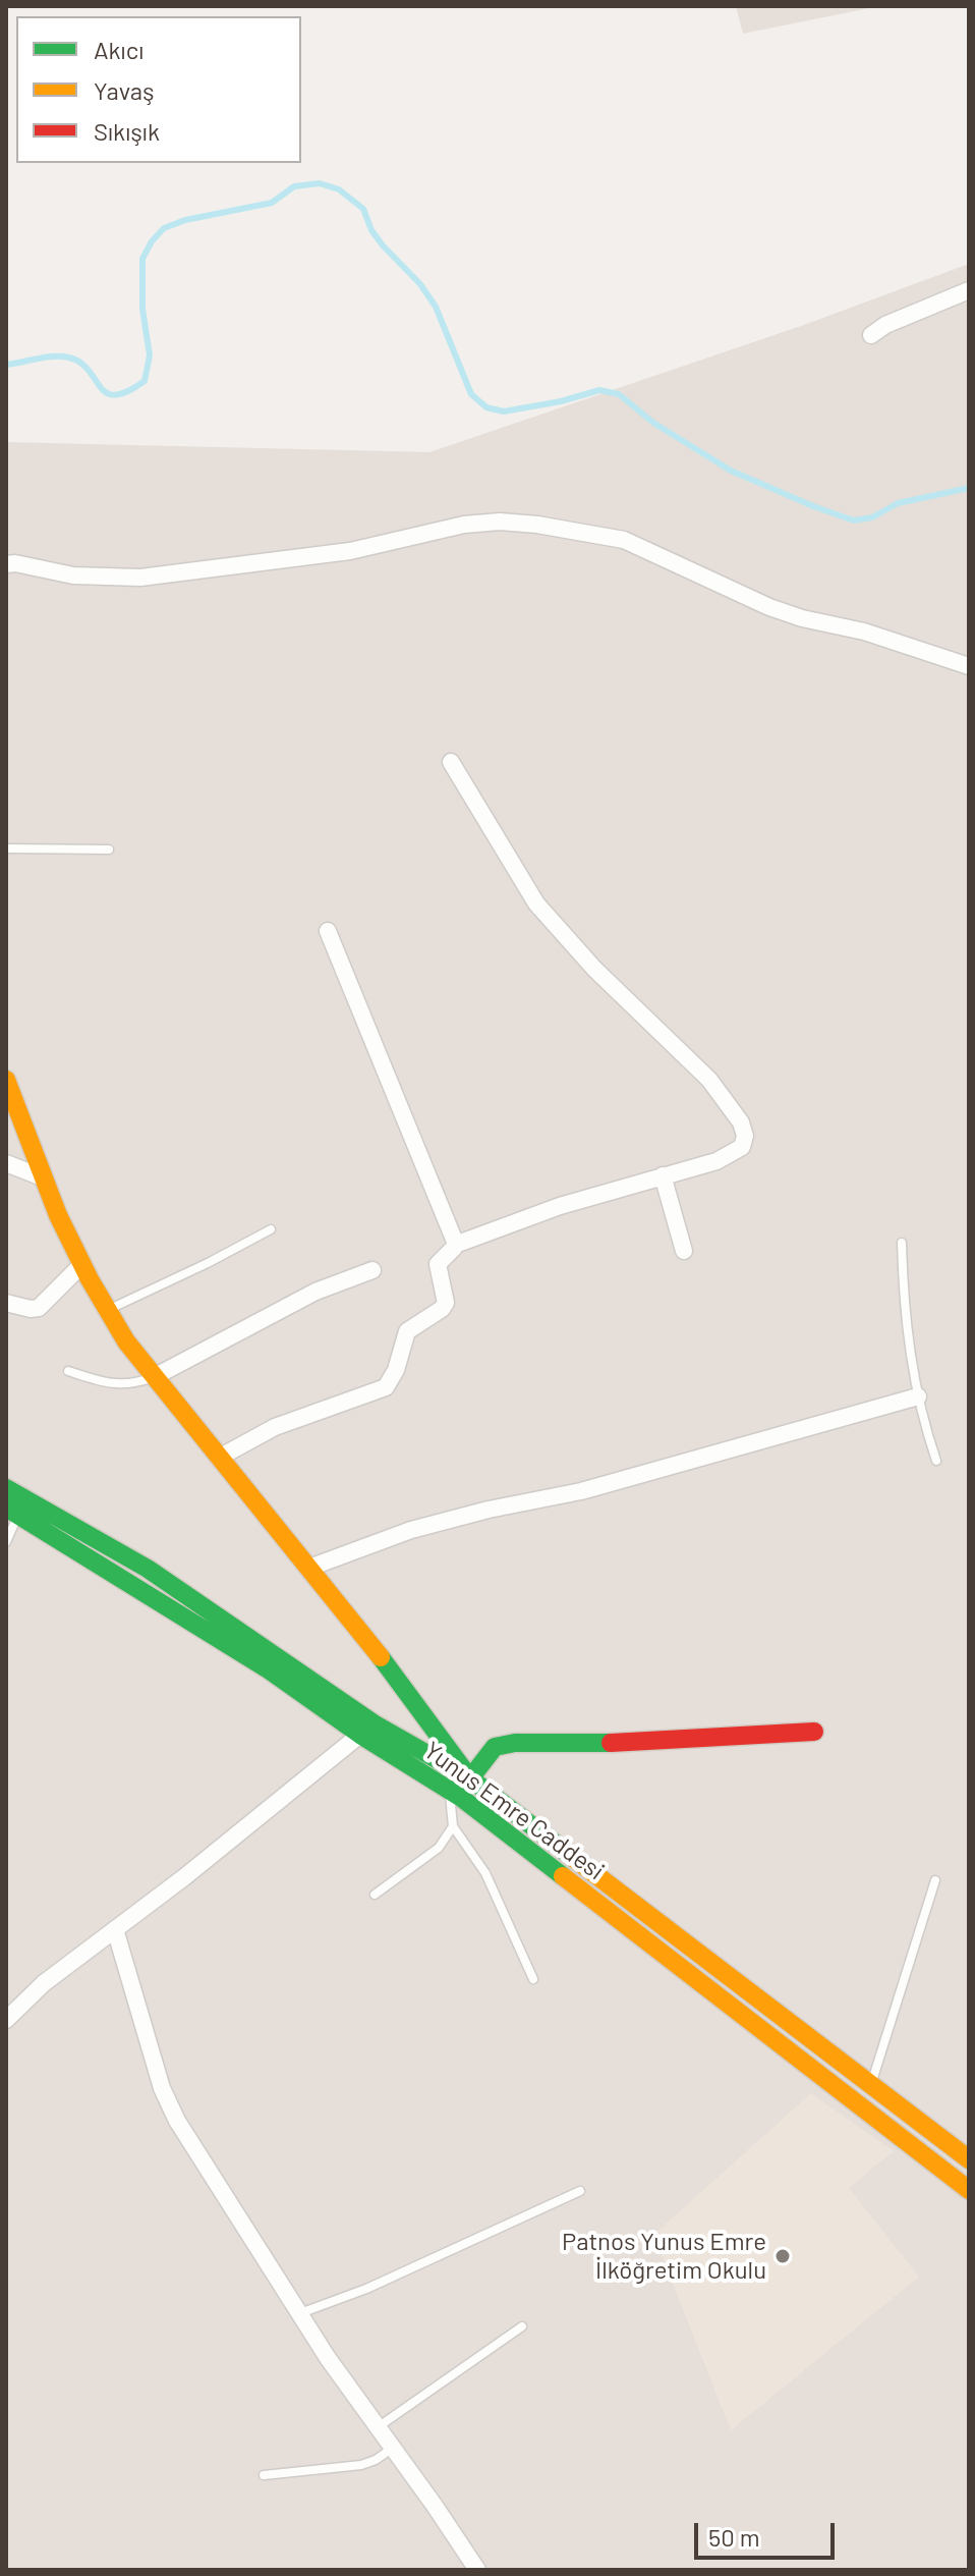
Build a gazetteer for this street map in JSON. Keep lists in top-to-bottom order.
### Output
{
  "streets": {
    "street": ["Yunus Emre Caddesi"]
  },
  "places": ["Patnos Yunus Emre İlköğretim Okulu"],
  "legend": ["Akıcı", "Yavaş", "Sıkışık"],
  "scale_bar": "50 m"
}
